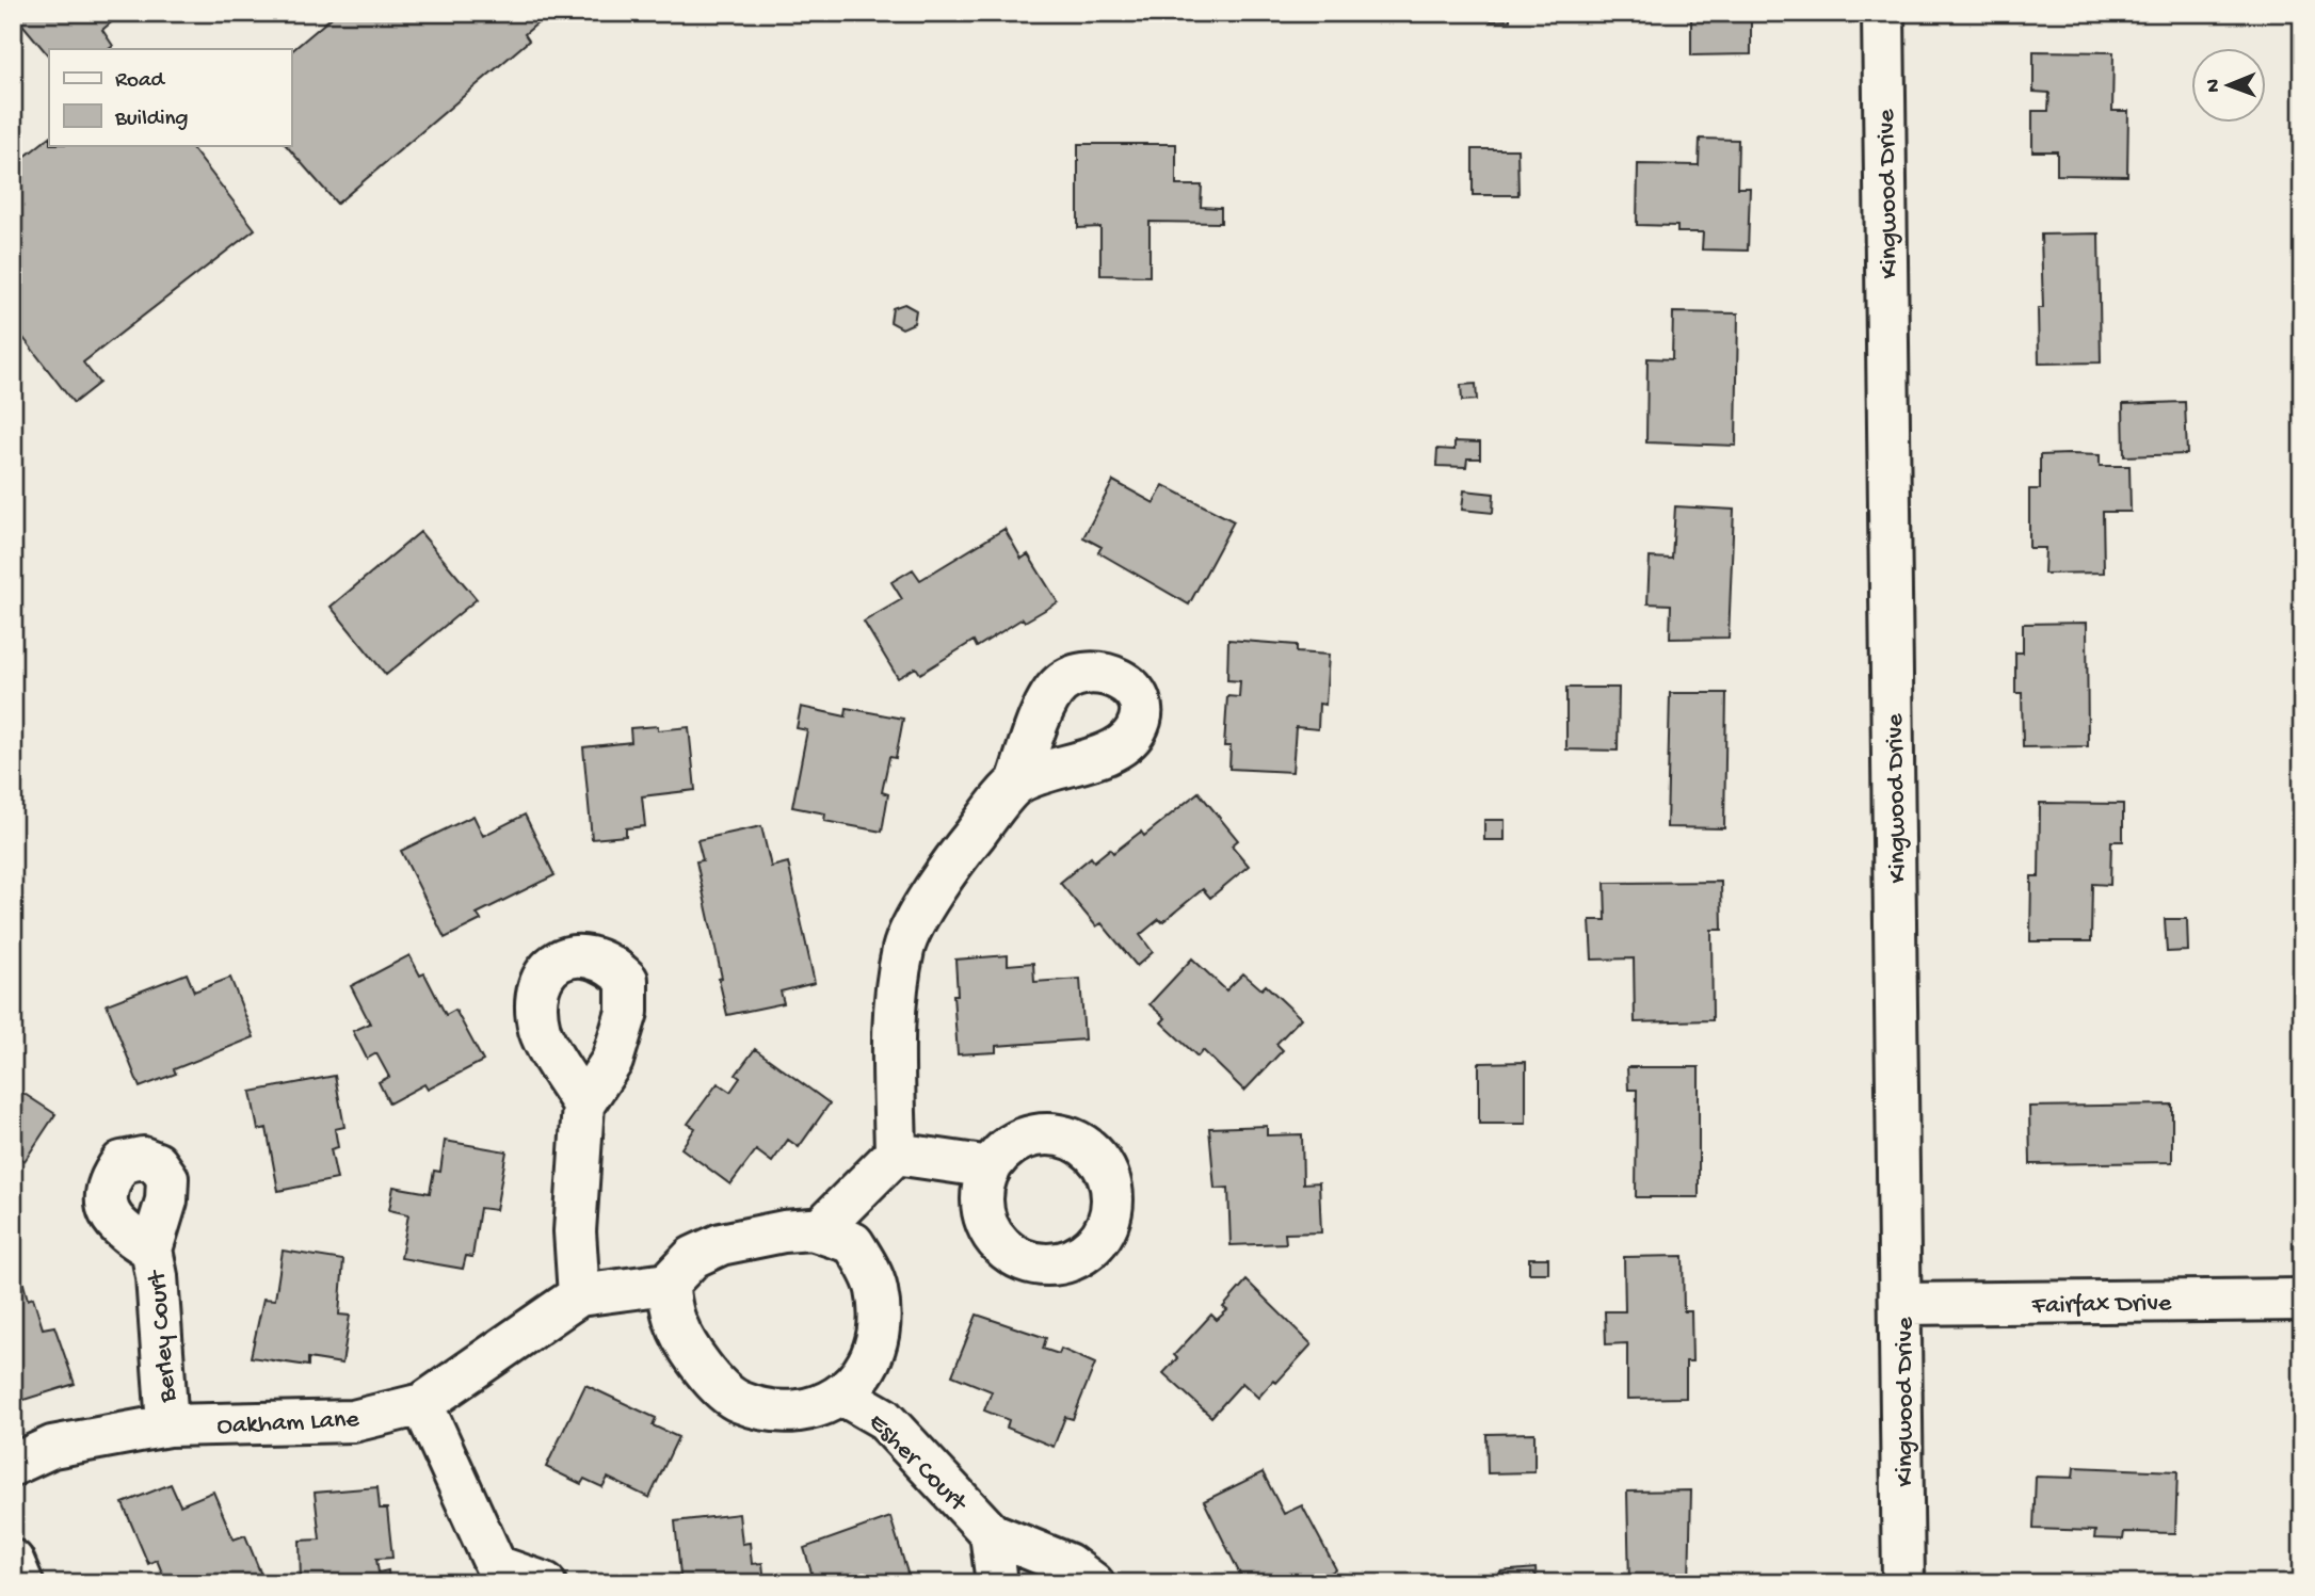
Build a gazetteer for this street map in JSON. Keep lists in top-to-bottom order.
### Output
{
  "streets": {
    "street": [
      "Kingwood Drive",
      "Fairfax Drive",
      "Berley Court",
      "Oakham Lane",
      "Esher Court"
    ]
  },
  "crossings": [
    ["Kingwood Drive", "Fairfax Drive"],
    ["Berley Court", "Oakham Lane"],
    ["Oakham Lane", "Esher Court"]
  ],
  "legend": ["Road", "Building"],
  "north": "left"
}
